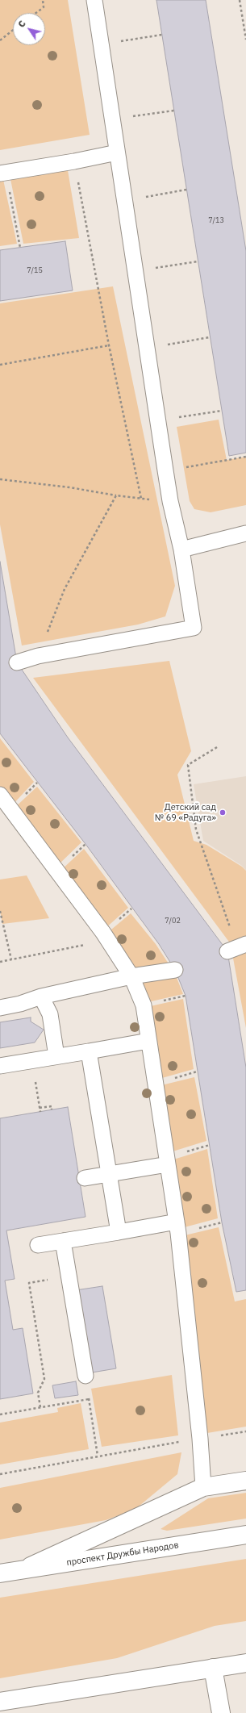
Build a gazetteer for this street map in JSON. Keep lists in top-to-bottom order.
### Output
{
  "streets": {
    "main road": ["проспект Дружбы Народов"]
  },
  "places": ["Детский сад № 69 «Радуга»"],
  "house_numbers": ["7/13", "7/15", "7/02"],
  "north": "top left"
}
